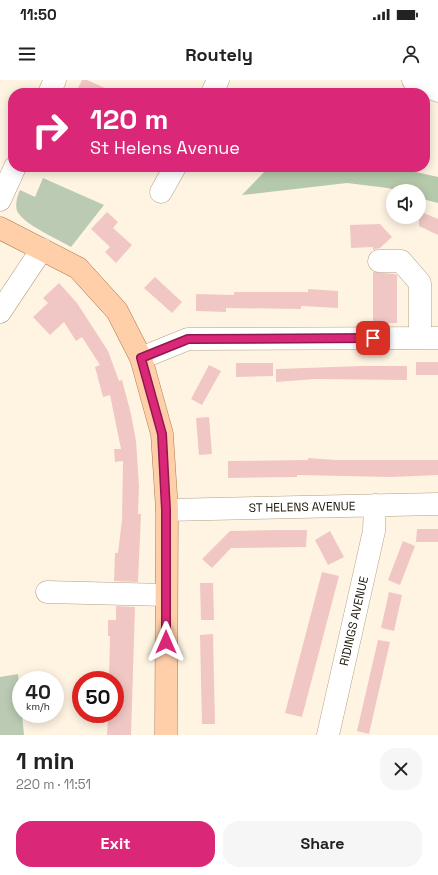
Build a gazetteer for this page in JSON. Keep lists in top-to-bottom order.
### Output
{
  "streets": {
    "street": ["ST HELENS AVENUE", "RIDINGS AVENUE"]
  },
  "crossings": [
    ["ST HELENS AVENUE", "RIDINGS AVENUE"]
  ],
  "page": {
    "status": "11:50",
    "header": "Routely",
    "turn": ["120 m", "St Helens Avenue"],
    "speed": "40 km/h",
    "limit": "50",
    "heading": ["1 min", "220 m · 11:51"],
    "buttons": ["Exit", "Share"]
  }
}
